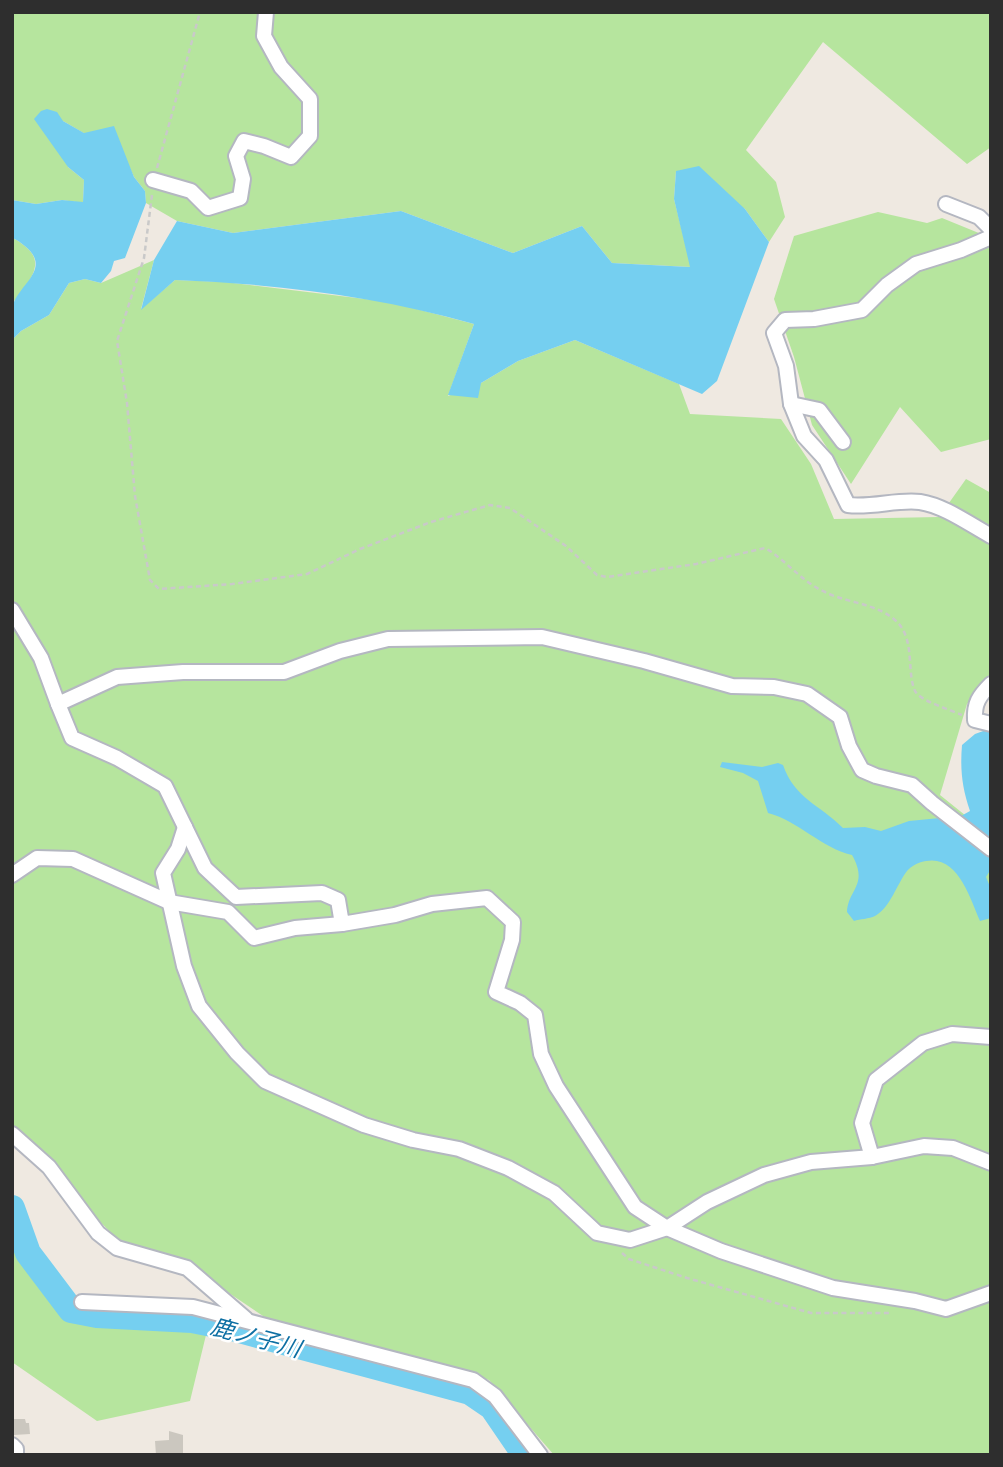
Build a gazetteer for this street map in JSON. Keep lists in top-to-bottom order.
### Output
{
  "water": ["鹿ノ子川"]
}
